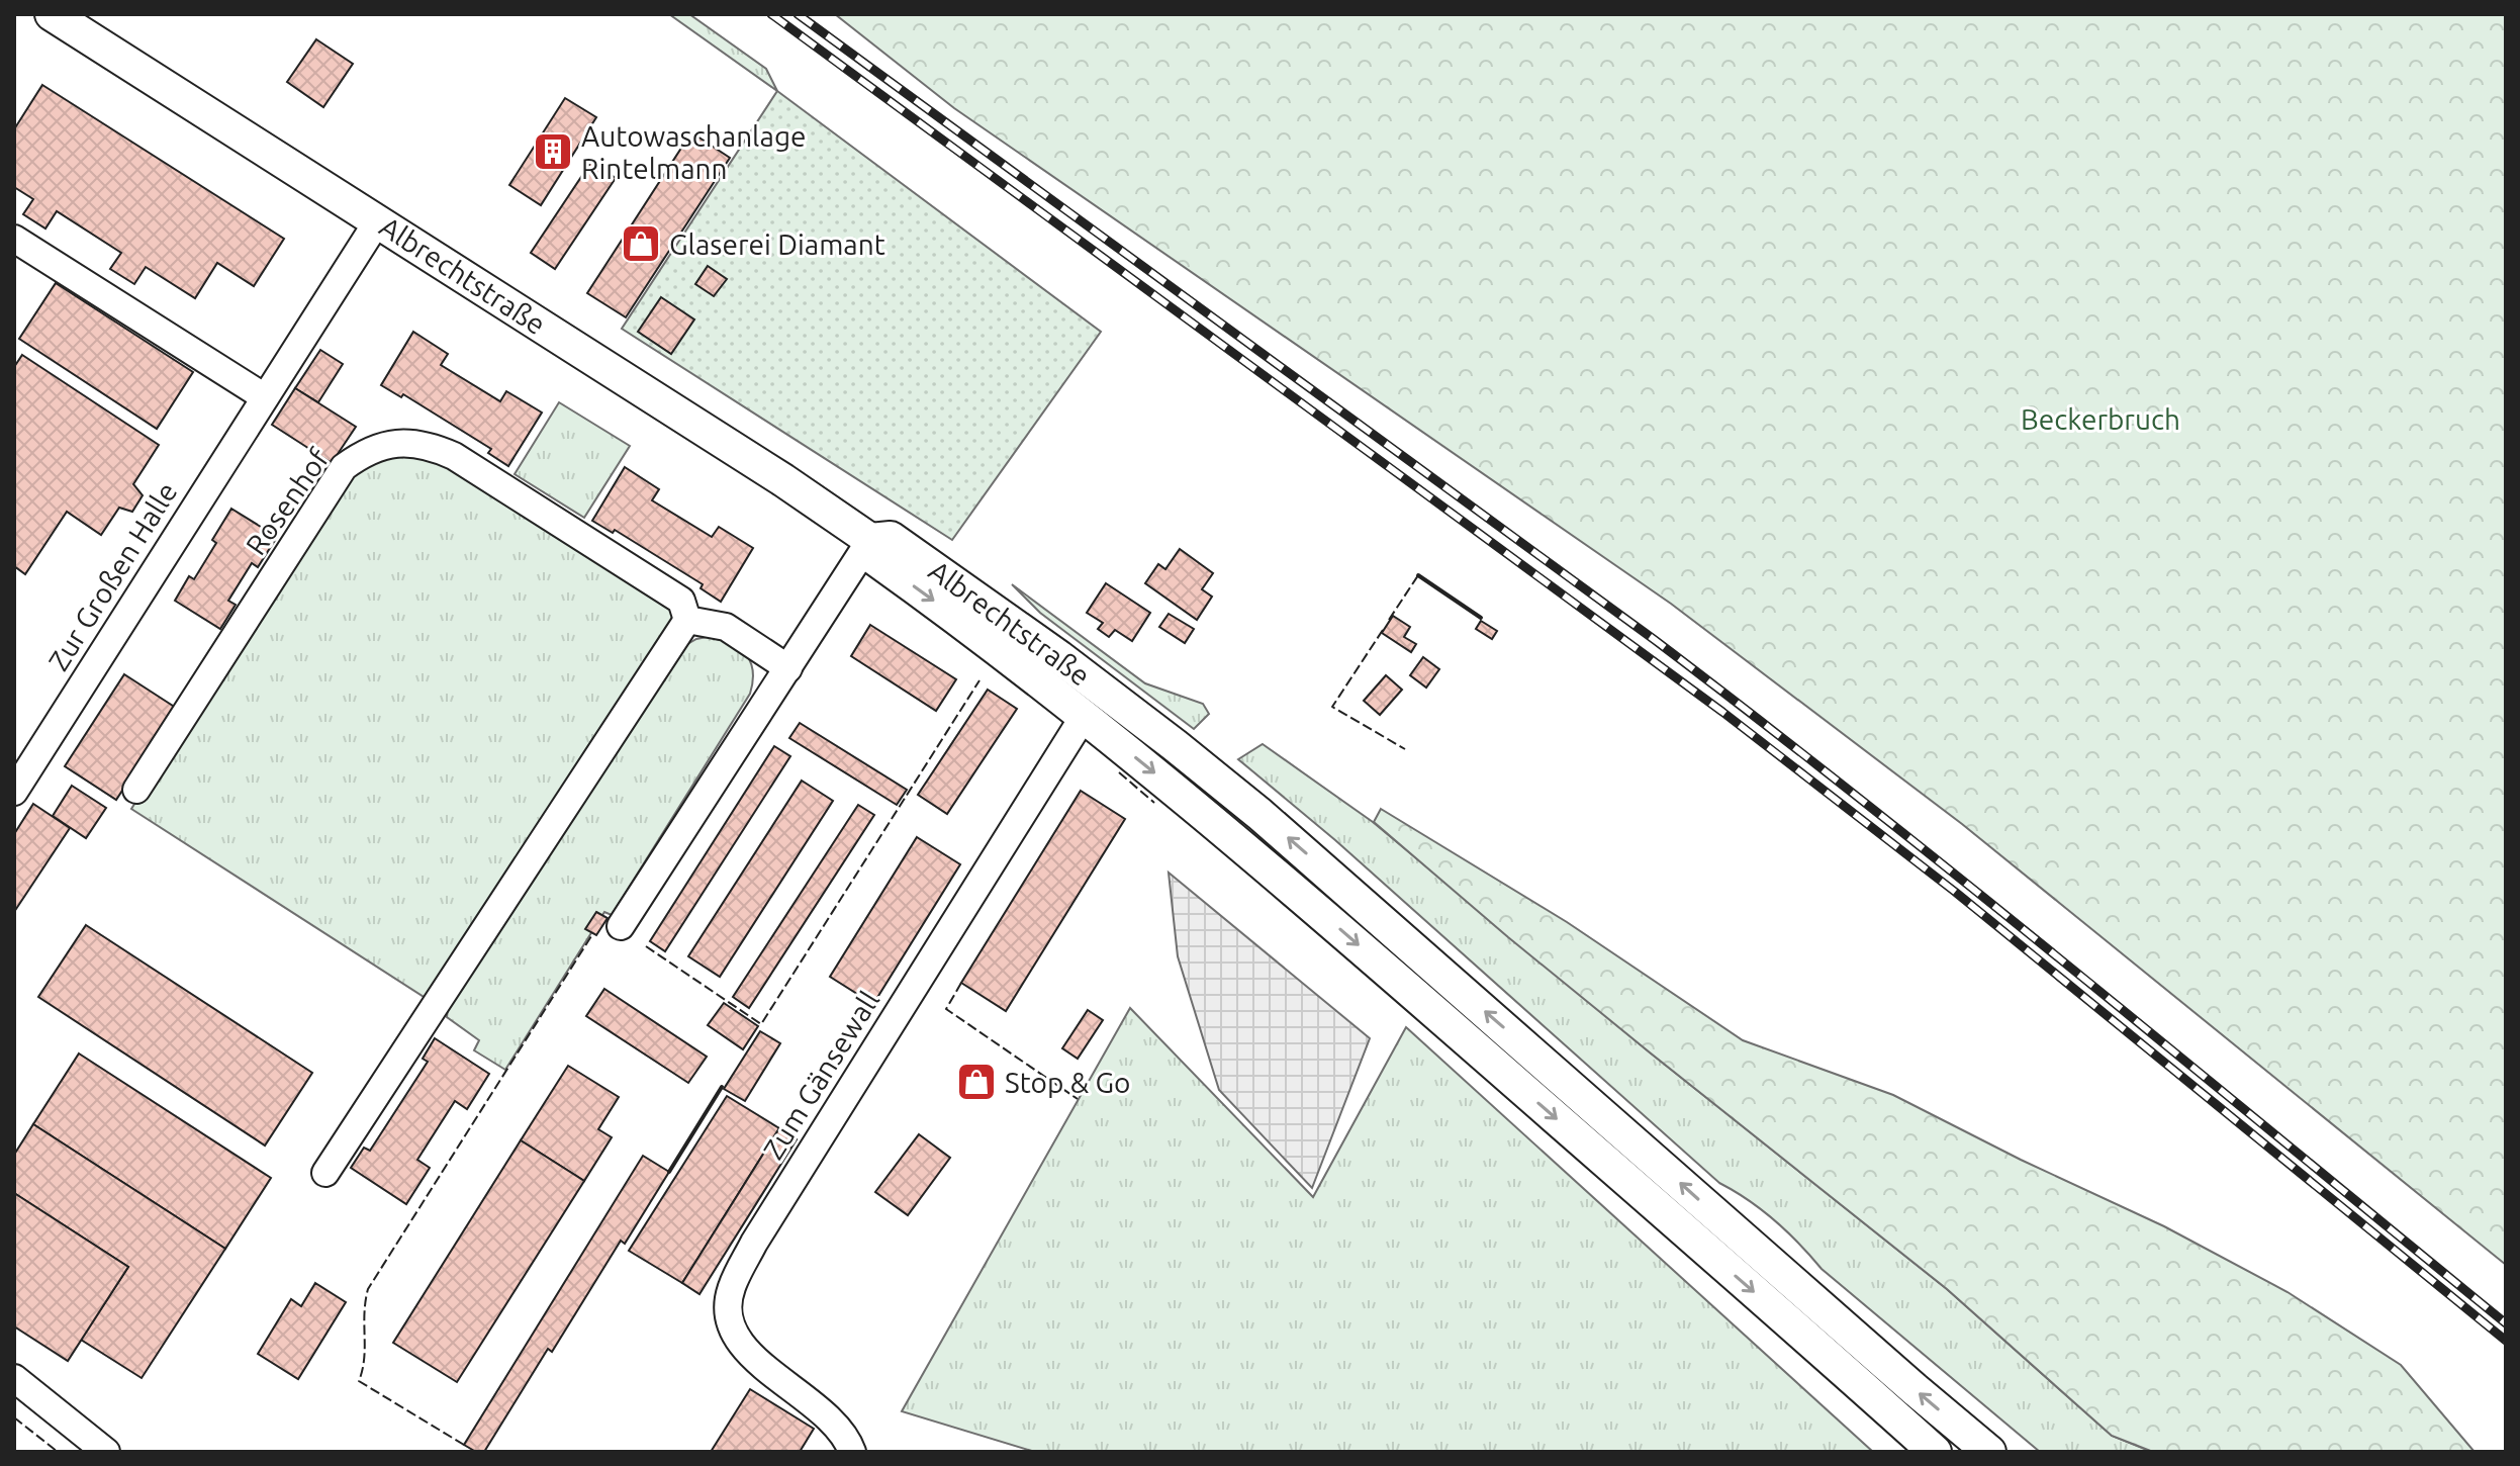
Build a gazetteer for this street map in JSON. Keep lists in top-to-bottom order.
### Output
{
  "streets": {
    "main road": ["Albrechtstraße"],
    "street": ["Rosenhof", "Zur Großen Halle", "Zum Gänsewall"]
  },
  "crossings": [
    ["Albrechtstraße", "Zur Großen Halle"],
    ["Albrechtstraße", "Zum Gänsewall"]
  ],
  "parks": ["Beckerbruch"],
  "places": {
    "building": ["Autowaschanlage Rintelmann"],
    "shop": ["Glaserei Diamant", "Stop & Go"]
  }
}
